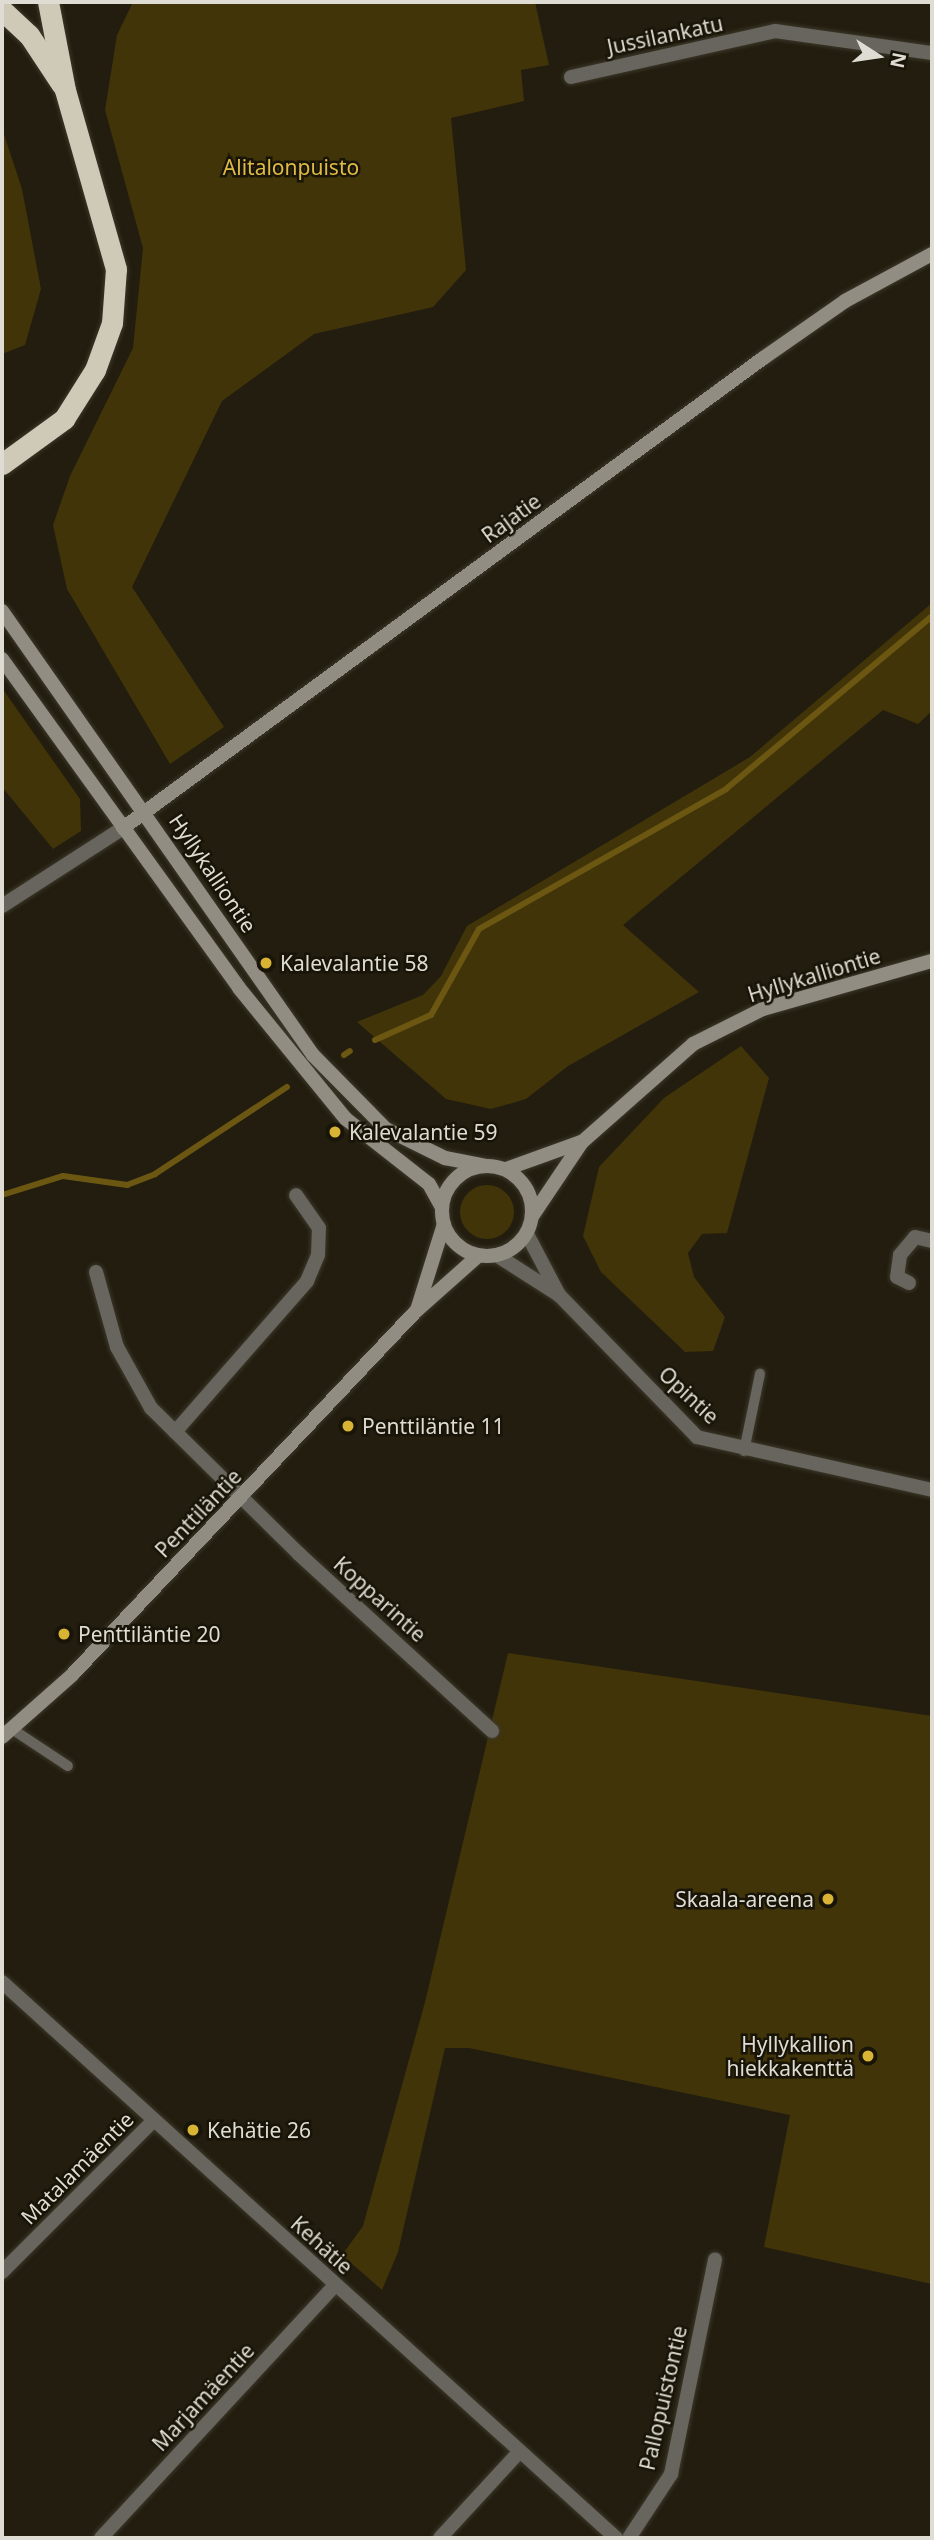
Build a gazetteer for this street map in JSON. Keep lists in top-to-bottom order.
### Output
{
  "streets": {
    "main road": ["Rajatie", "Hyllykalliontie", "Penttiläntie"],
    "street": [
      "Jussilankatu",
      "Opintie",
      "Kopparintie",
      "Matalamäentie",
      "Kehätie",
      "Marjamäentie",
      "Pallopuistontie"
    ]
  },
  "crossings": [
    ["Rajatie", "Hyllykalliontie"],
    ["Hyllykalliontie", "Opintie"],
    ["Hyllykalliontie", "Penttiläntie"],
    ["Opintie", "Penttiläntie"],
    ["Penttiläntie", "Kopparintie"],
    ["Matalamäentie", "Kehätie"],
    ["Kehätie", "Marjamäentie"]
  ],
  "parks": ["Alitalonpuisto"],
  "places": [
    "Kalevalantie 58",
    "Kalevalantie 59",
    "Penttiläntie 11",
    "Penttiläntie 20",
    "Skaala-areena",
    "Hyllykallion hiekkakenttä",
    "Kehätie 26"
  ],
  "north": "right"
}
